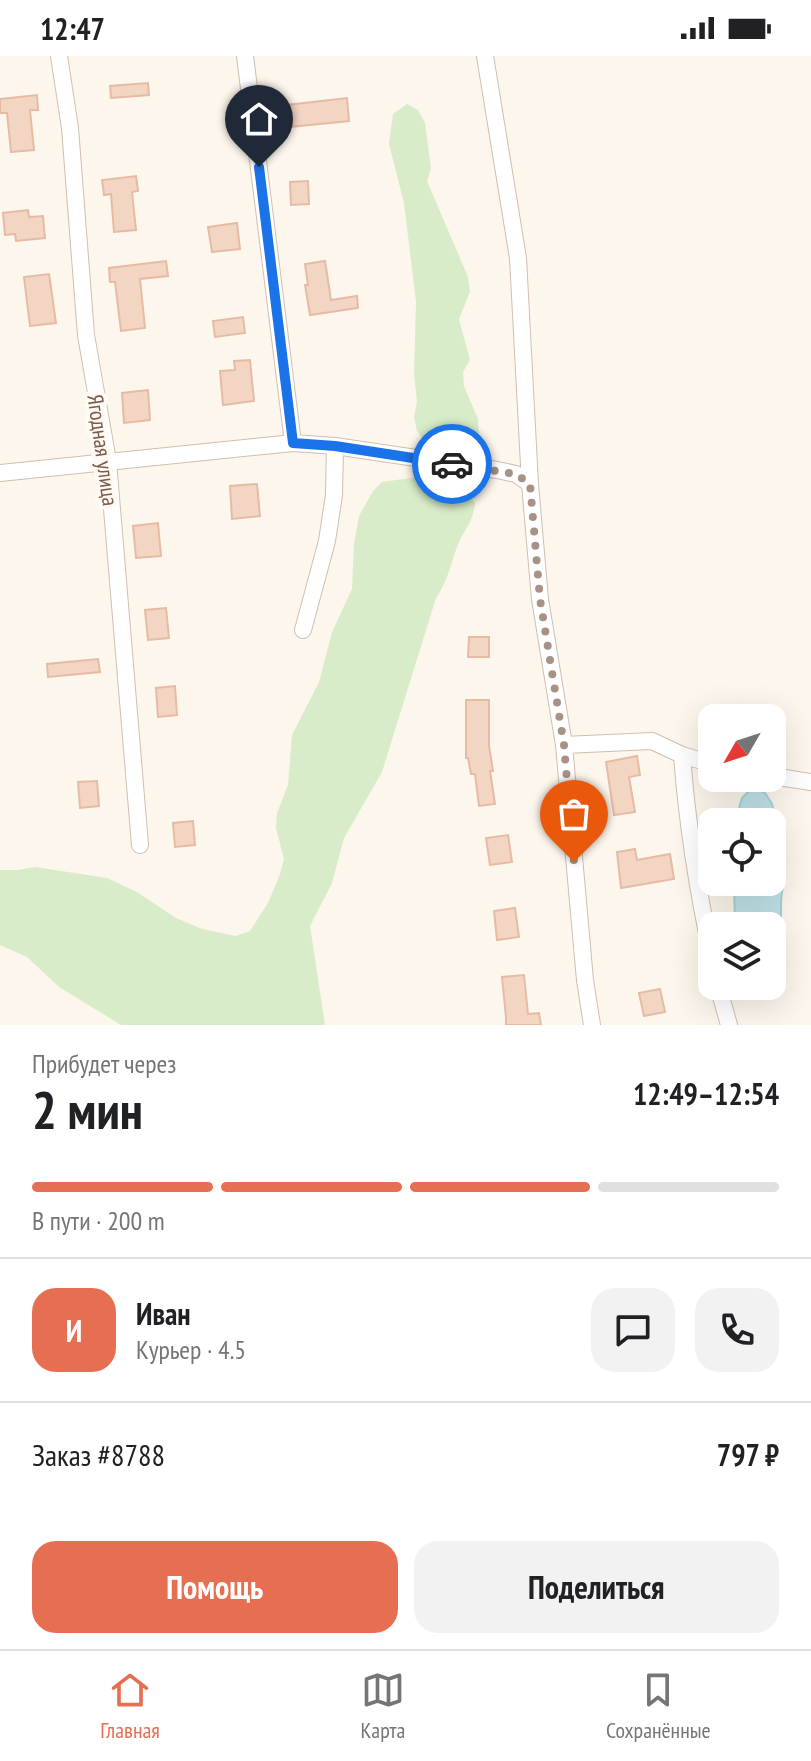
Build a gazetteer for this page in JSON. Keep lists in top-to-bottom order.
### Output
{
  "streets": {
    "street": ["Ягодная улица"]
  },
  "north": "bottom left",
  "page": {
    "status": "12:47",
    "heading": ["2 мин", "Прибудет через", "12:49–12:54"],
    "panel": [
      "Иван",
      "Курьер · 4.5",
      "Заказ #8788",
      "797 ₽"
    ],
    "bar": "В пути · 200 m",
    "round": "И",
    "buttons": ["Помощь", "Поделиться"],
    "tabs": ["Главная", "Карта", "Сохранённые"]
  }
}
